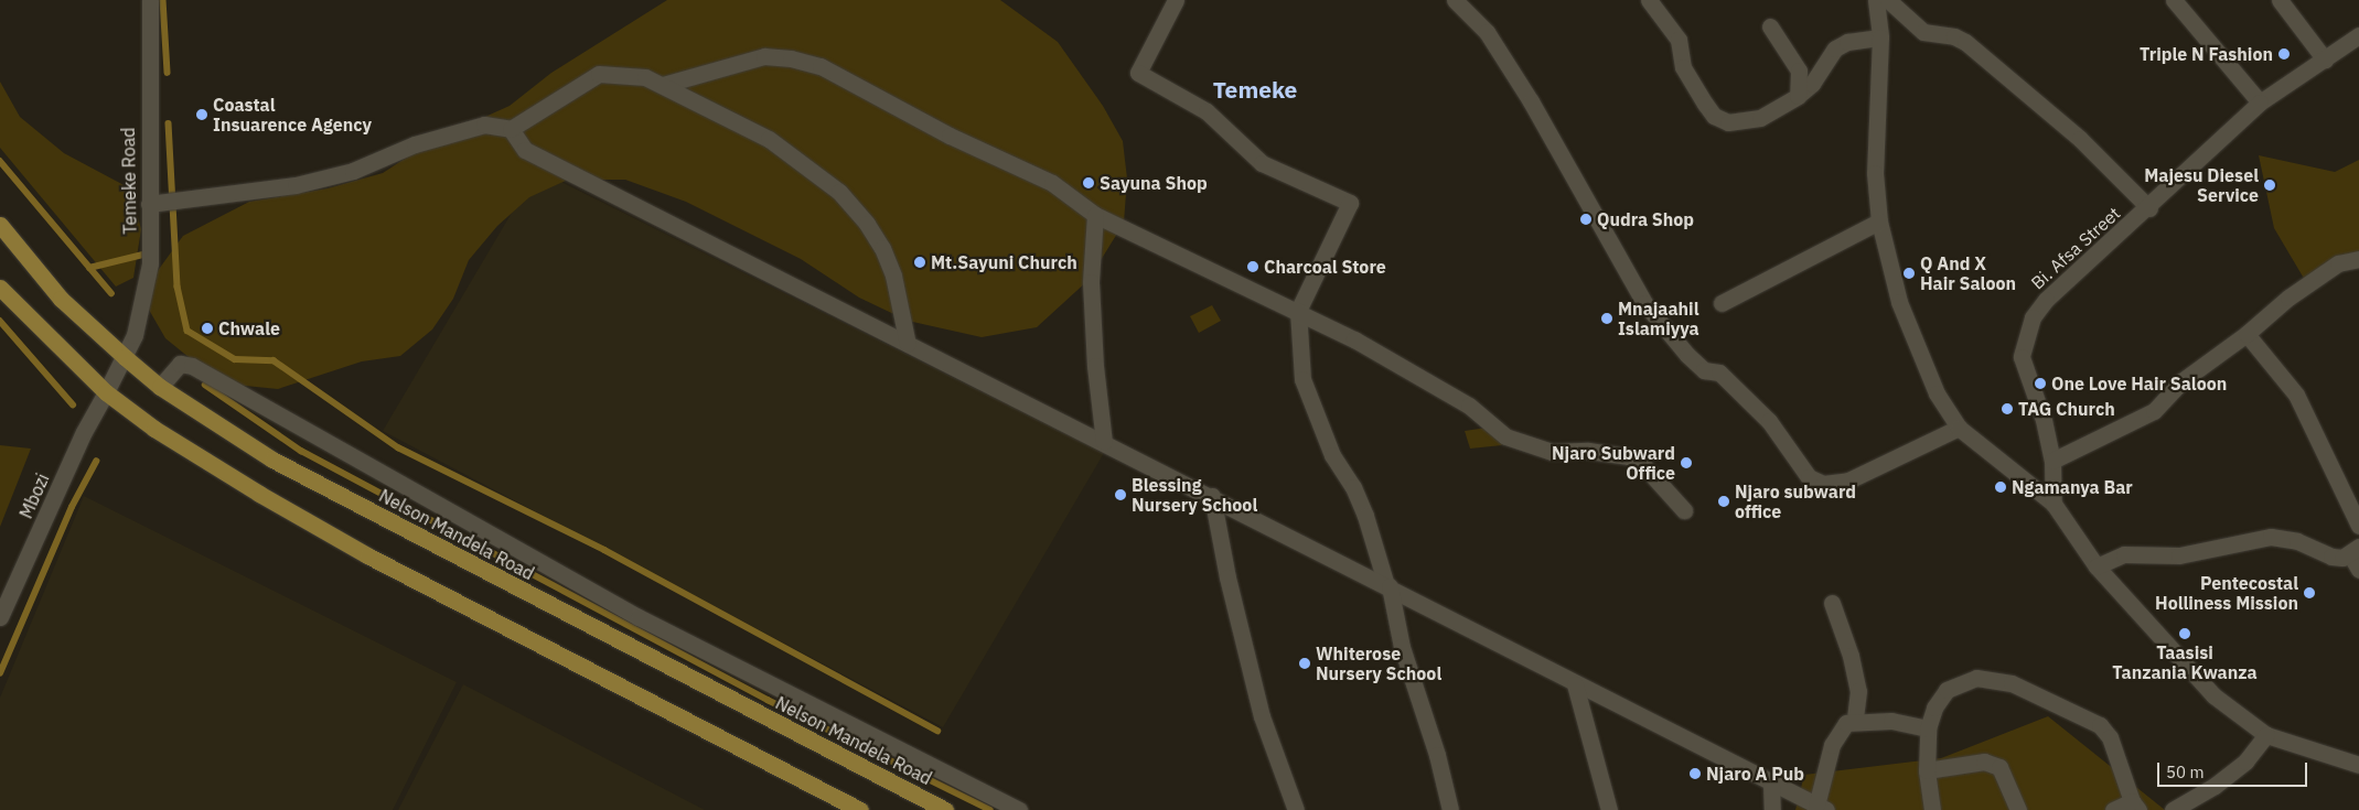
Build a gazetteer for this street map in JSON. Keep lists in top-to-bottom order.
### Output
{
  "streets": {
    "main road": ["Nelson Mandela Road"],
    "street": ["Temeke Road", "Bi. Afsa Street", "Mbozi"]
  },
  "crossings": [
    ["Temeke Road", "Mbozi"],
    ["Temeke Road", "Nelson Mandela Road"]
  ],
  "districts": ["Temeke"],
  "places": [
    "Triple N Fashion",
    "Coastal Insuarence Agency",
    "Sayuna Shop",
    "Majesu Diesel Service",
    "Qudra Shop",
    "Mt.Sayuni Church",
    "Charcoal Store",
    "Q And X Hair Saloon",
    "Mnajaahil Islamiyya",
    "Chwale",
    "One Love Hair Saloon",
    "TAG Church",
    "Njaro Subward Office",
    "Ngamanya Bar",
    "Blessing Nursery School",
    "Njaro subward office",
    "Pentecostal Holliness Mission",
    "Taasisi Tanzania Kwanza",
    "Whiterose Nursery School",
    "Njaro A Pub"
  ],
  "scale_bar": "50 m"
}
